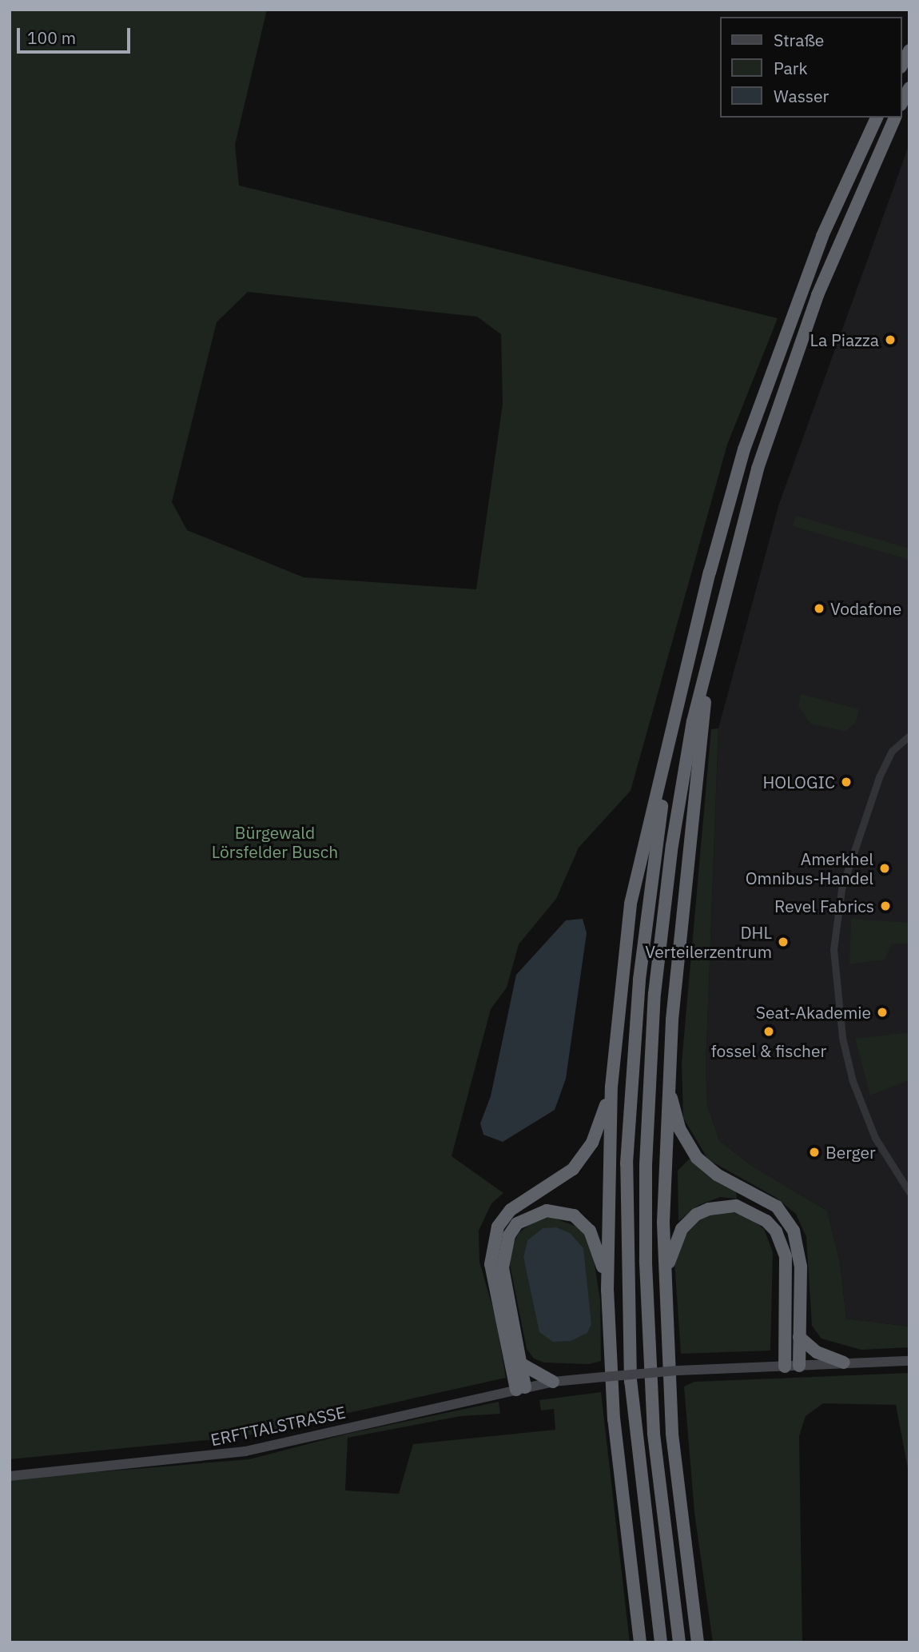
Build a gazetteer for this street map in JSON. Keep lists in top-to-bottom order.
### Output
{
  "streets": {
    "main road": ["ERFTTALSTRASSE"]
  },
  "parks": ["Bürgewald Lörsfelder Busch"],
  "places": [
    "La Piazza",
    "Vodafone",
    "HOLOGIC",
    "Amerkhel Omnibus-Handel",
    "Revel Fabrics",
    "DHL Verteilerzentrum",
    "Seat-Akademie",
    "fossel & fischer",
    "Berger"
  ],
  "legend": ["Straße", "Park", "Wasser"],
  "scale_bar": "100 m"
}
